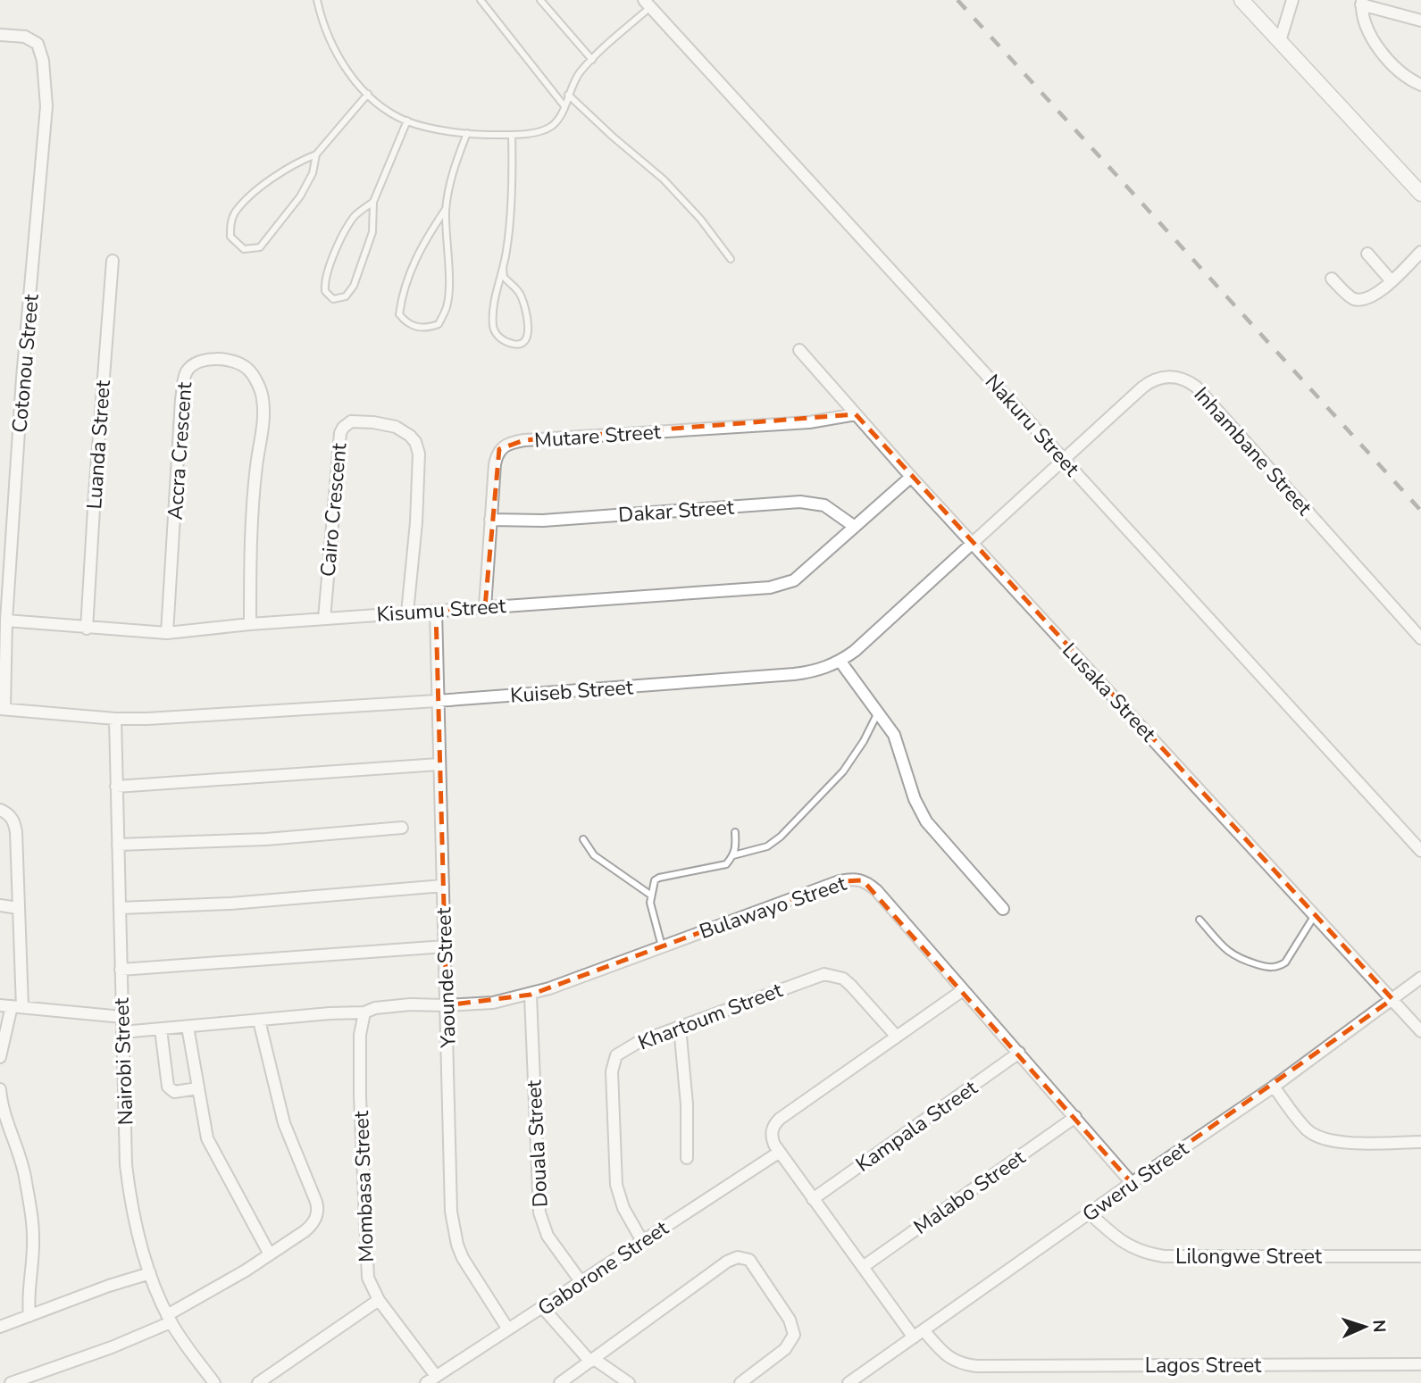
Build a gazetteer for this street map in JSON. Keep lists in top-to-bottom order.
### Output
{
  "streets": {
    "street": [
      "Cotonou Street",
      "Nakuru Street",
      "Mutare Street",
      "Luanda Street",
      "Accra Crescent",
      "Inhambane Street",
      "Cairo Crescent",
      "Dakar Street",
      "Kisumu Street",
      "Kuiseb Street",
      "Lusaka Street",
      "Bulawayo Street",
      "Yaounde Street",
      "Khartoum Street",
      "Nairobi Street",
      "Kampala Street",
      "Douala Street",
      "Gweru Street",
      "Mombasa Street",
      "Malabo Street",
      "Lilongwe Street",
      "Gaborone Street",
      "Lagos Street"
    ]
  },
  "crossings": [
    ["Cotonou Street", "Kisumu Street"],
    ["Cotonou Street", "Kuiseb Street"],
    ["Nakuru Street", "Inhambane Street"],
    ["Nakuru Street", "Kuiseb Street"],
    ["Mutare Street", "Dakar Street"],
    ["Mutare Street", "Kisumu Street"],
    ["Mutare Street", "Lusaka Street"],
    ["Luanda Street", "Kisumu Street"],
    ["Accra Crescent", "Kisumu Street"],
    ["Inhambane Street", "Kuiseb Street"],
    ["Cairo Crescent", "Kisumu Street"],
    ["Dakar Street", "Kisumu Street"],
    ["Kisumu Street", "Lusaka Street"],
    ["Kisumu Street", "Yaounde Street"],
    ["Kuiseb Street", "Lusaka Street"],
    ["Kuiseb Street", "Yaounde Street"],
    ["Kuiseb Street", "Nairobi Street"],
    ["Lusaka Street", "Gweru Street"],
    ["Bulawayo Street", "Yaounde Street"],
    ["Bulawayo Street", "Nairobi Street"],
    ["Bulawayo Street", "Kampala Street"],
    ["Bulawayo Street", "Douala Street"],
    ["Bulawayo Street", "Gweru Street"],
    ["Bulawayo Street", "Mombasa Street"],
    ["Bulawayo Street", "Malabo Street"],
    ["Yaounde Street", "Gaborone Street"],
    ["Khartoum Street", "Gaborone Street"],
    ["Kampala Street", "Lagos Street"],
    ["Douala Street", "Gaborone Street"],
    ["Gweru Street", "Lilongwe Street"],
    ["Gweru Street", "Lagos Street"],
    ["Mombasa Street", "Gaborone Street"],
    ["Malabo Street", "Lagos Street"],
    ["Gaborone Street", "Lagos Street"]
  ],
  "north": "right"
}
